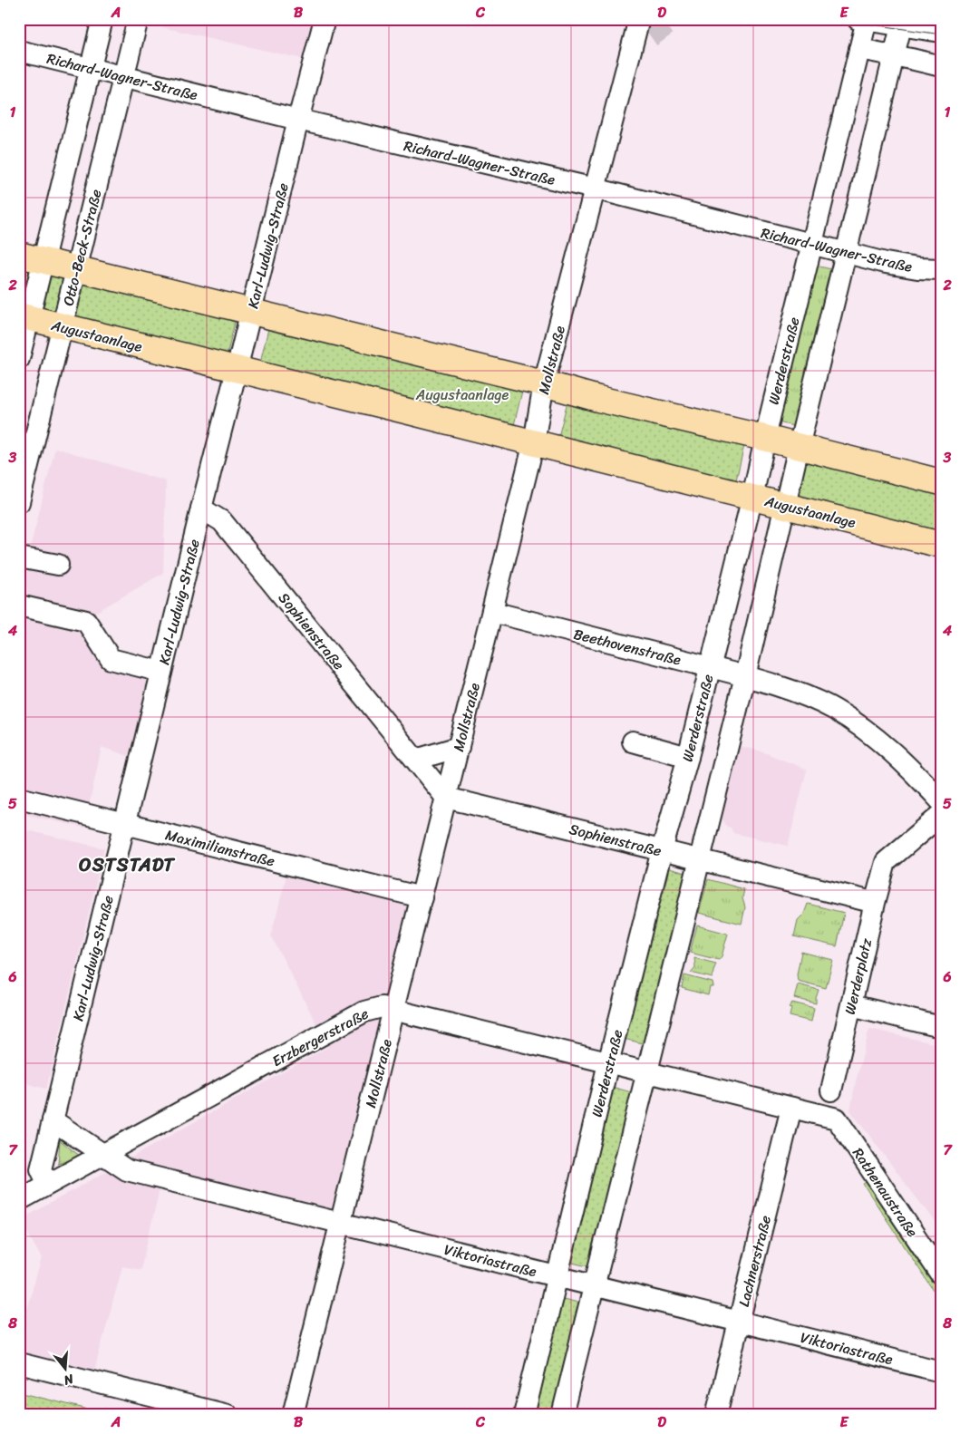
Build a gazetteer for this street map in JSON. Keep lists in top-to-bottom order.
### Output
{
  "streets": {
    "main road": ["Augustaanlage"],
    "street": [
      "Richard-Wagner-Straße",
      "Karl-Ludwig-Straße",
      "Otto-Beck-Straße",
      "Mollstraße",
      "Werderstraße",
      "Sophienstraße",
      "Beethovenstraße",
      "Maximilianstraße",
      "Werderplatz",
      "Erzbergerstraße",
      "Rathenaustraße",
      "Viktoriastraße",
      "Lachnerstraße"
    ]
  },
  "crossings": [
    ["Richard-Wagner-Straße", "Karl-Ludwig-Straße"],
    ["Richard-Wagner-Straße", "Otto-Beck-Straße"],
    ["Richard-Wagner-Straße", "Mollstraße"],
    ["Richard-Wagner-Straße", "Werderstraße"],
    ["Karl-Ludwig-Straße", "Augustaanlage"],
    ["Karl-Ludwig-Straße", "Sophienstraße"],
    ["Karl-Ludwig-Straße", "Maximilianstraße"],
    ["Karl-Ludwig-Straße", "Erzbergerstraße"],
    ["Karl-Ludwig-Straße", "Viktoriastraße"],
    ["Otto-Beck-Straße", "Augustaanlage"],
    ["Augustaanlage", "Mollstraße"],
    ["Augustaanlage", "Werderstraße"],
    ["Mollstraße", "Sophienstraße"],
    ["Mollstraße", "Beethovenstraße"],
    ["Mollstraße", "Maximilianstraße"],
    ["Mollstraße", "Erzbergerstraße"],
    ["Mollstraße", "Viktoriastraße"],
    ["Werderstraße", "Sophienstraße"],
    ["Werderstraße", "Beethovenstraße"],
    ["Werderstraße", "Erzbergerstraße"],
    ["Werderstraße", "Viktoriastraße"],
    ["Erzbergerstraße", "Viktoriastraße"],
    ["Rathenaustraße", "Lachnerstraße"],
    ["Viktoriastraße", "Lachnerstraße"]
  ],
  "districts": ["OSTSTADT"],
  "parks": ["Augustaanlage"],
  "north": "bottom",
  "grid": {
    "columns": [
      "A",
      "B",
      "C",
      "D",
      "E"
    ],
    "rows": [
      "1",
      "2",
      "3",
      "4",
      "5",
      "6",
      "7",
      "8"
    ]
  }
}
